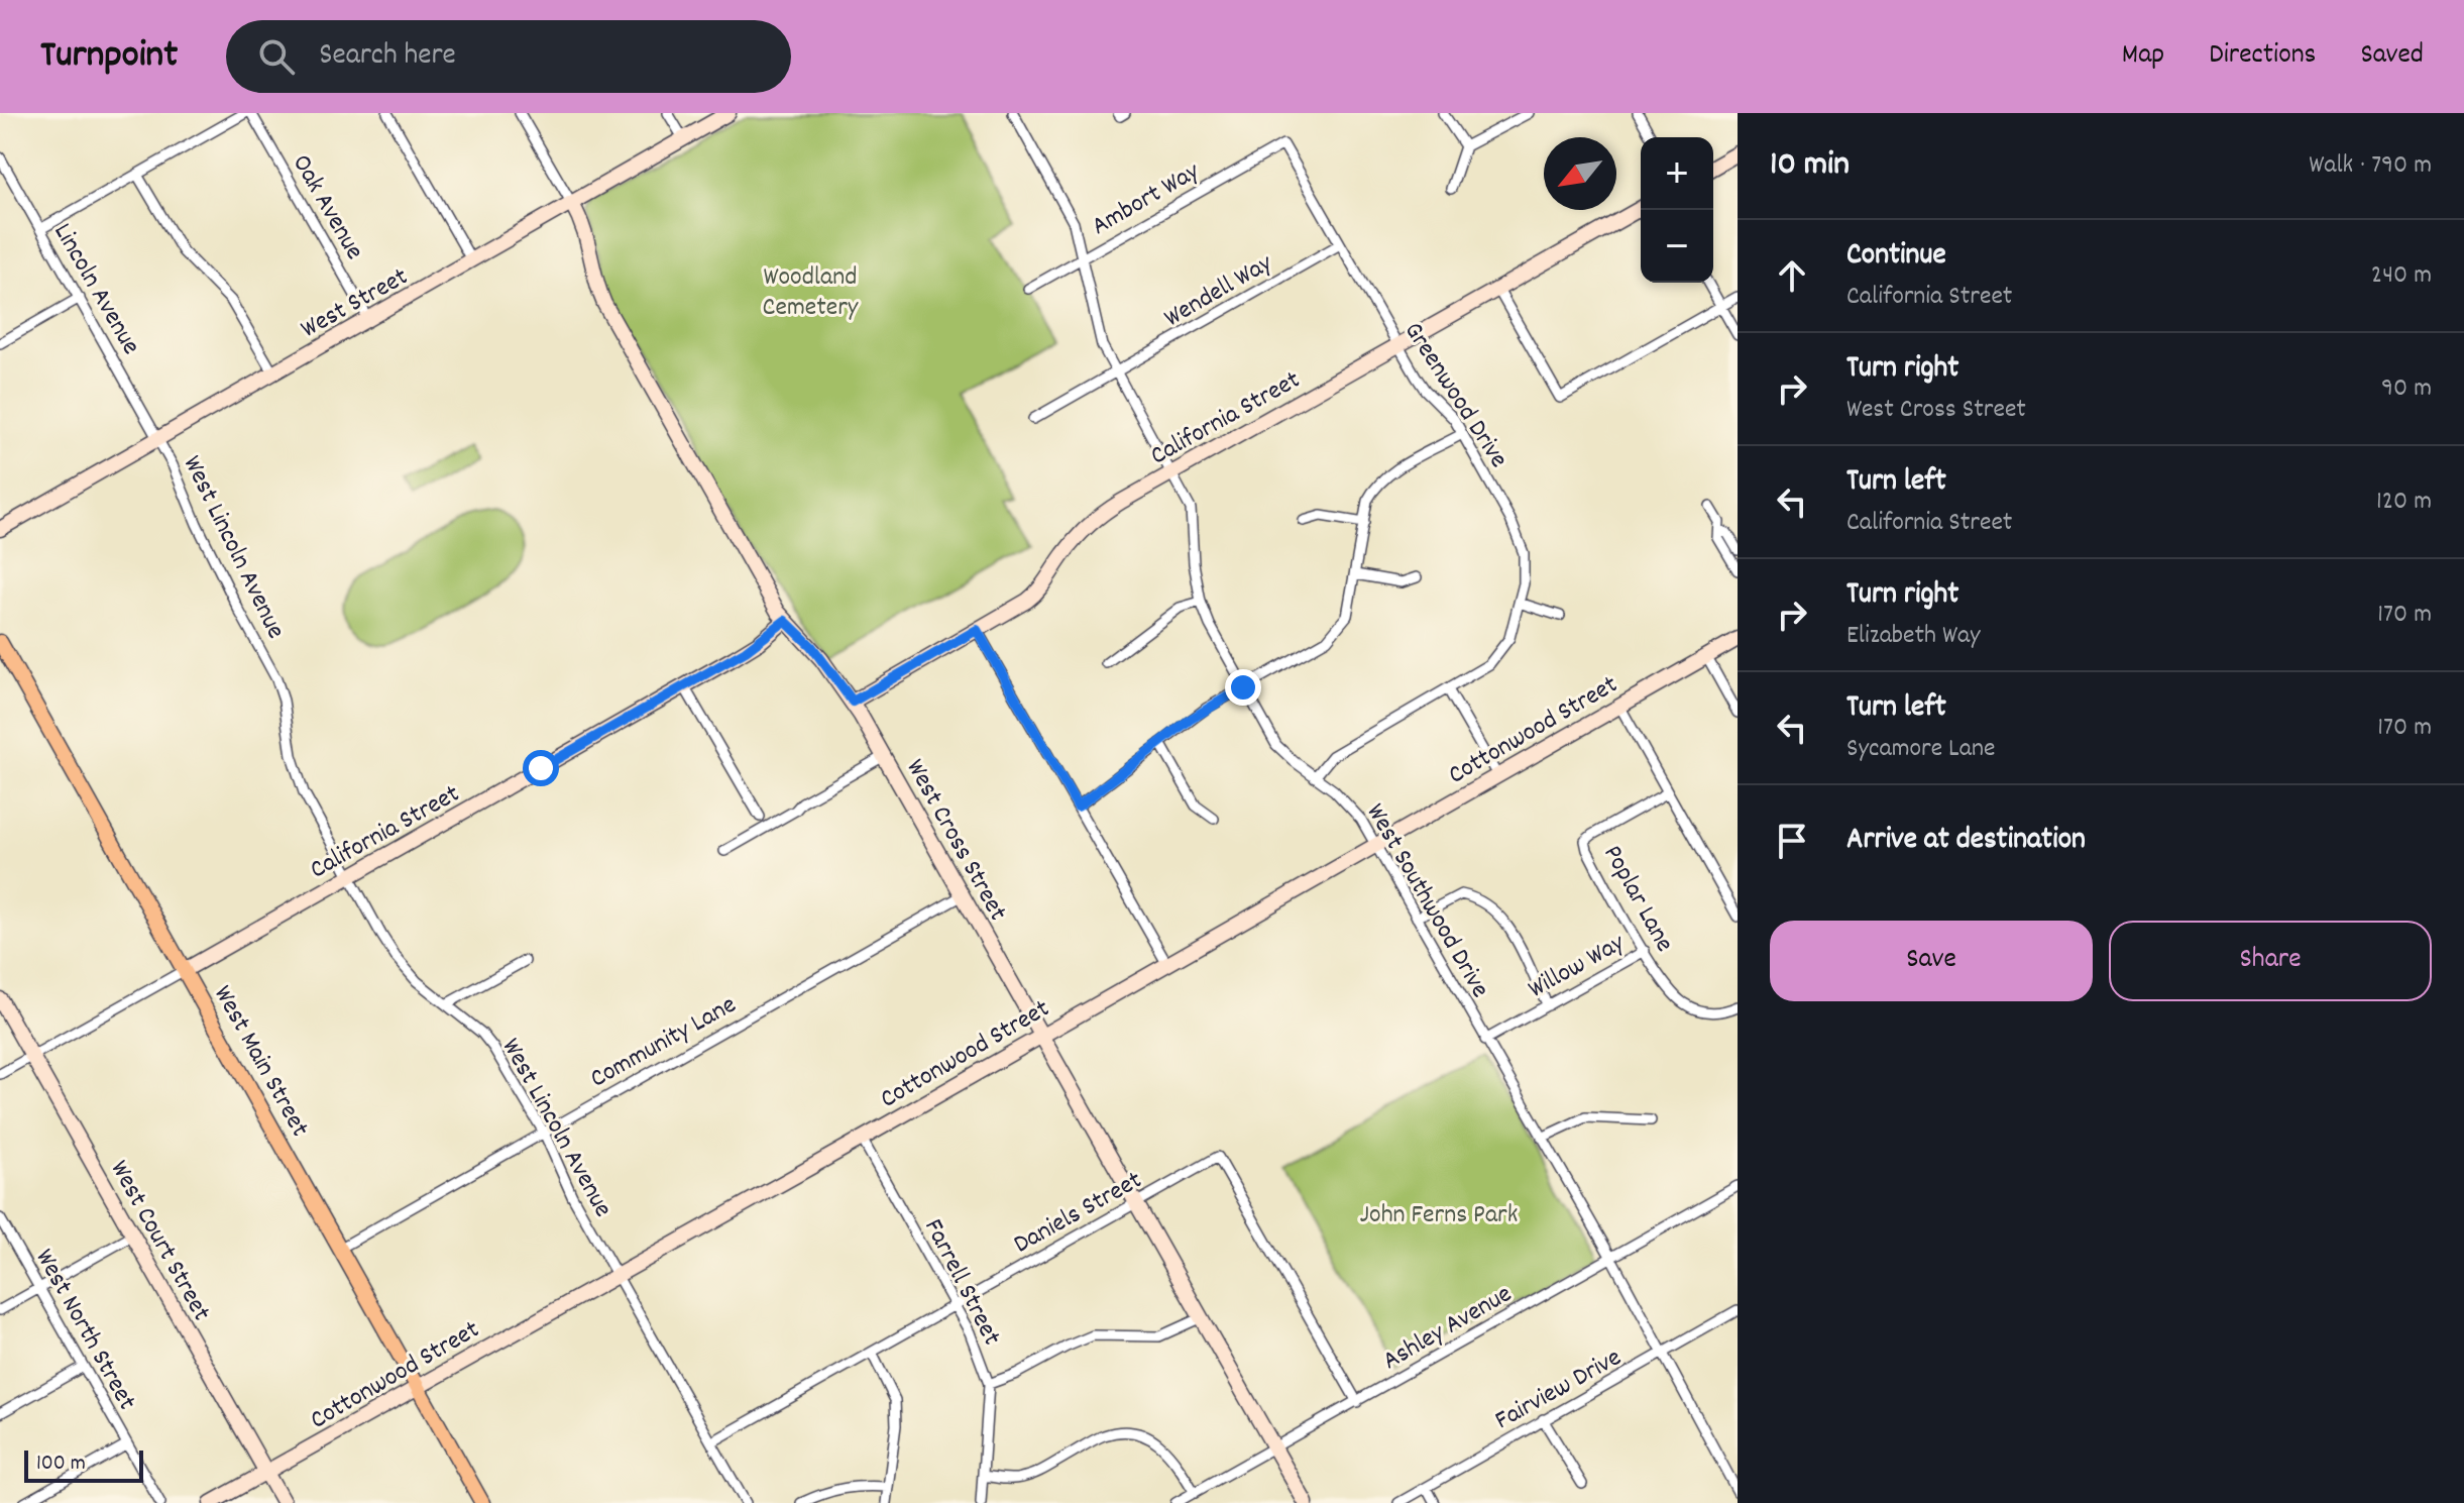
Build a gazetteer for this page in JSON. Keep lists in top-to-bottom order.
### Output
{
  "streets": {
    "main road": ["West Main Street"],
    "street": [
      "Ambort Way",
      "Oak Avenue",
      "Lincoln Avenue",
      "Wendell Way",
      "West Street",
      "Greenwood Drive",
      "California Street",
      "West Lincoln Avenue",
      "Cottonwood Street",
      "West Cross Street",
      "Poplar Lane",
      "West Southwood Drive",
      "Willow Way",
      "Community Lane",
      "Daniels Street",
      "West Court Street",
      "Farrell Street",
      "Ashley Avenue",
      "West North Street",
      "Fairview Drive"
    ]
  },
  "crossings": [
    ["Ambort Way", "Greenwood Drive"],
    ["Ambort Way", "West Southwood Drive"],
    ["Oak Avenue", "West Street"],
    ["Lincoln Avenue", "West Street"],
    ["Lincoln Avenue", "West Lincoln Avenue"],
    ["Wendell Way", "Greenwood Drive"],
    ["Wendell Way", "West Southwood Drive"],
    ["West Street", "West Lincoln Avenue"],
    ["West Street", "West Cross Street"],
    ["Greenwood Drive", "California Street"],
    ["Greenwood Drive", "West Southwood Drive"],
    ["California Street", "West Lincoln Avenue"],
    ["California Street", "West Cross Street"],
    ["California Street", "West Southwood Drive"],
    ["California Street", "West Main Street"],
    ["California Street", "West Court Street"],
    ["West Lincoln Avenue", "Cottonwood Street"],
    ["West Lincoln Avenue", "Community Lane"],
    ["West Lincoln Avenue", "Daniels Street"],
    ["Cottonwood Street", "West Cross Street"],
    ["Cottonwood Street", "West Southwood Drive"],
    ["Cottonwood Street", "West Main Street"],
    ["Cottonwood Street", "West Court Street"],
    ["Cottonwood Street", "Farrell Street"],
    ["West Cross Street", "Community Lane"],
    ["West Cross Street", "Daniels Street"],
    ["West Cross Street", "Ashley Avenue"],
    ["Poplar Lane", "Willow Way"],
    ["West Southwood Drive", "Willow Way"],
    ["West Southwood Drive", "Ashley Avenue"],
    ["West Southwood Drive", "Fairview Drive"],
    ["Community Lane", "West Main Street"],
    ["Daniels Street", "Farrell Street"],
    ["Daniels Street", "Ashley Avenue"]
  ],
  "parks": ["Woodland Cemetery", "John Ferns Park"],
  "scale_bar": "100 m",
  "north": "bottom left",
  "page": {
    "header": "Turnpoint",
    "search": "Search here",
    "nav": ["Map", "Directions", "Saved"],
    "heading": ["10 min", "Walk · 790 m"],
    "map_buttons": ["+", "−"],
    "list": [
      ["Continue", "California Street", "240 m"],
      ["Turn right", "West Cross Street", "90 m"],
      ["Turn left", "California Street", "120 m"],
      ["Turn right", "Elizabeth Way", "170 m"],
      ["Turn left", "Sycamore Lane", "170 m"],
      "Arrive at destination"
    ],
    "buttons": ["Save", "Share"],
    "scale": "100 m"
  }
}
